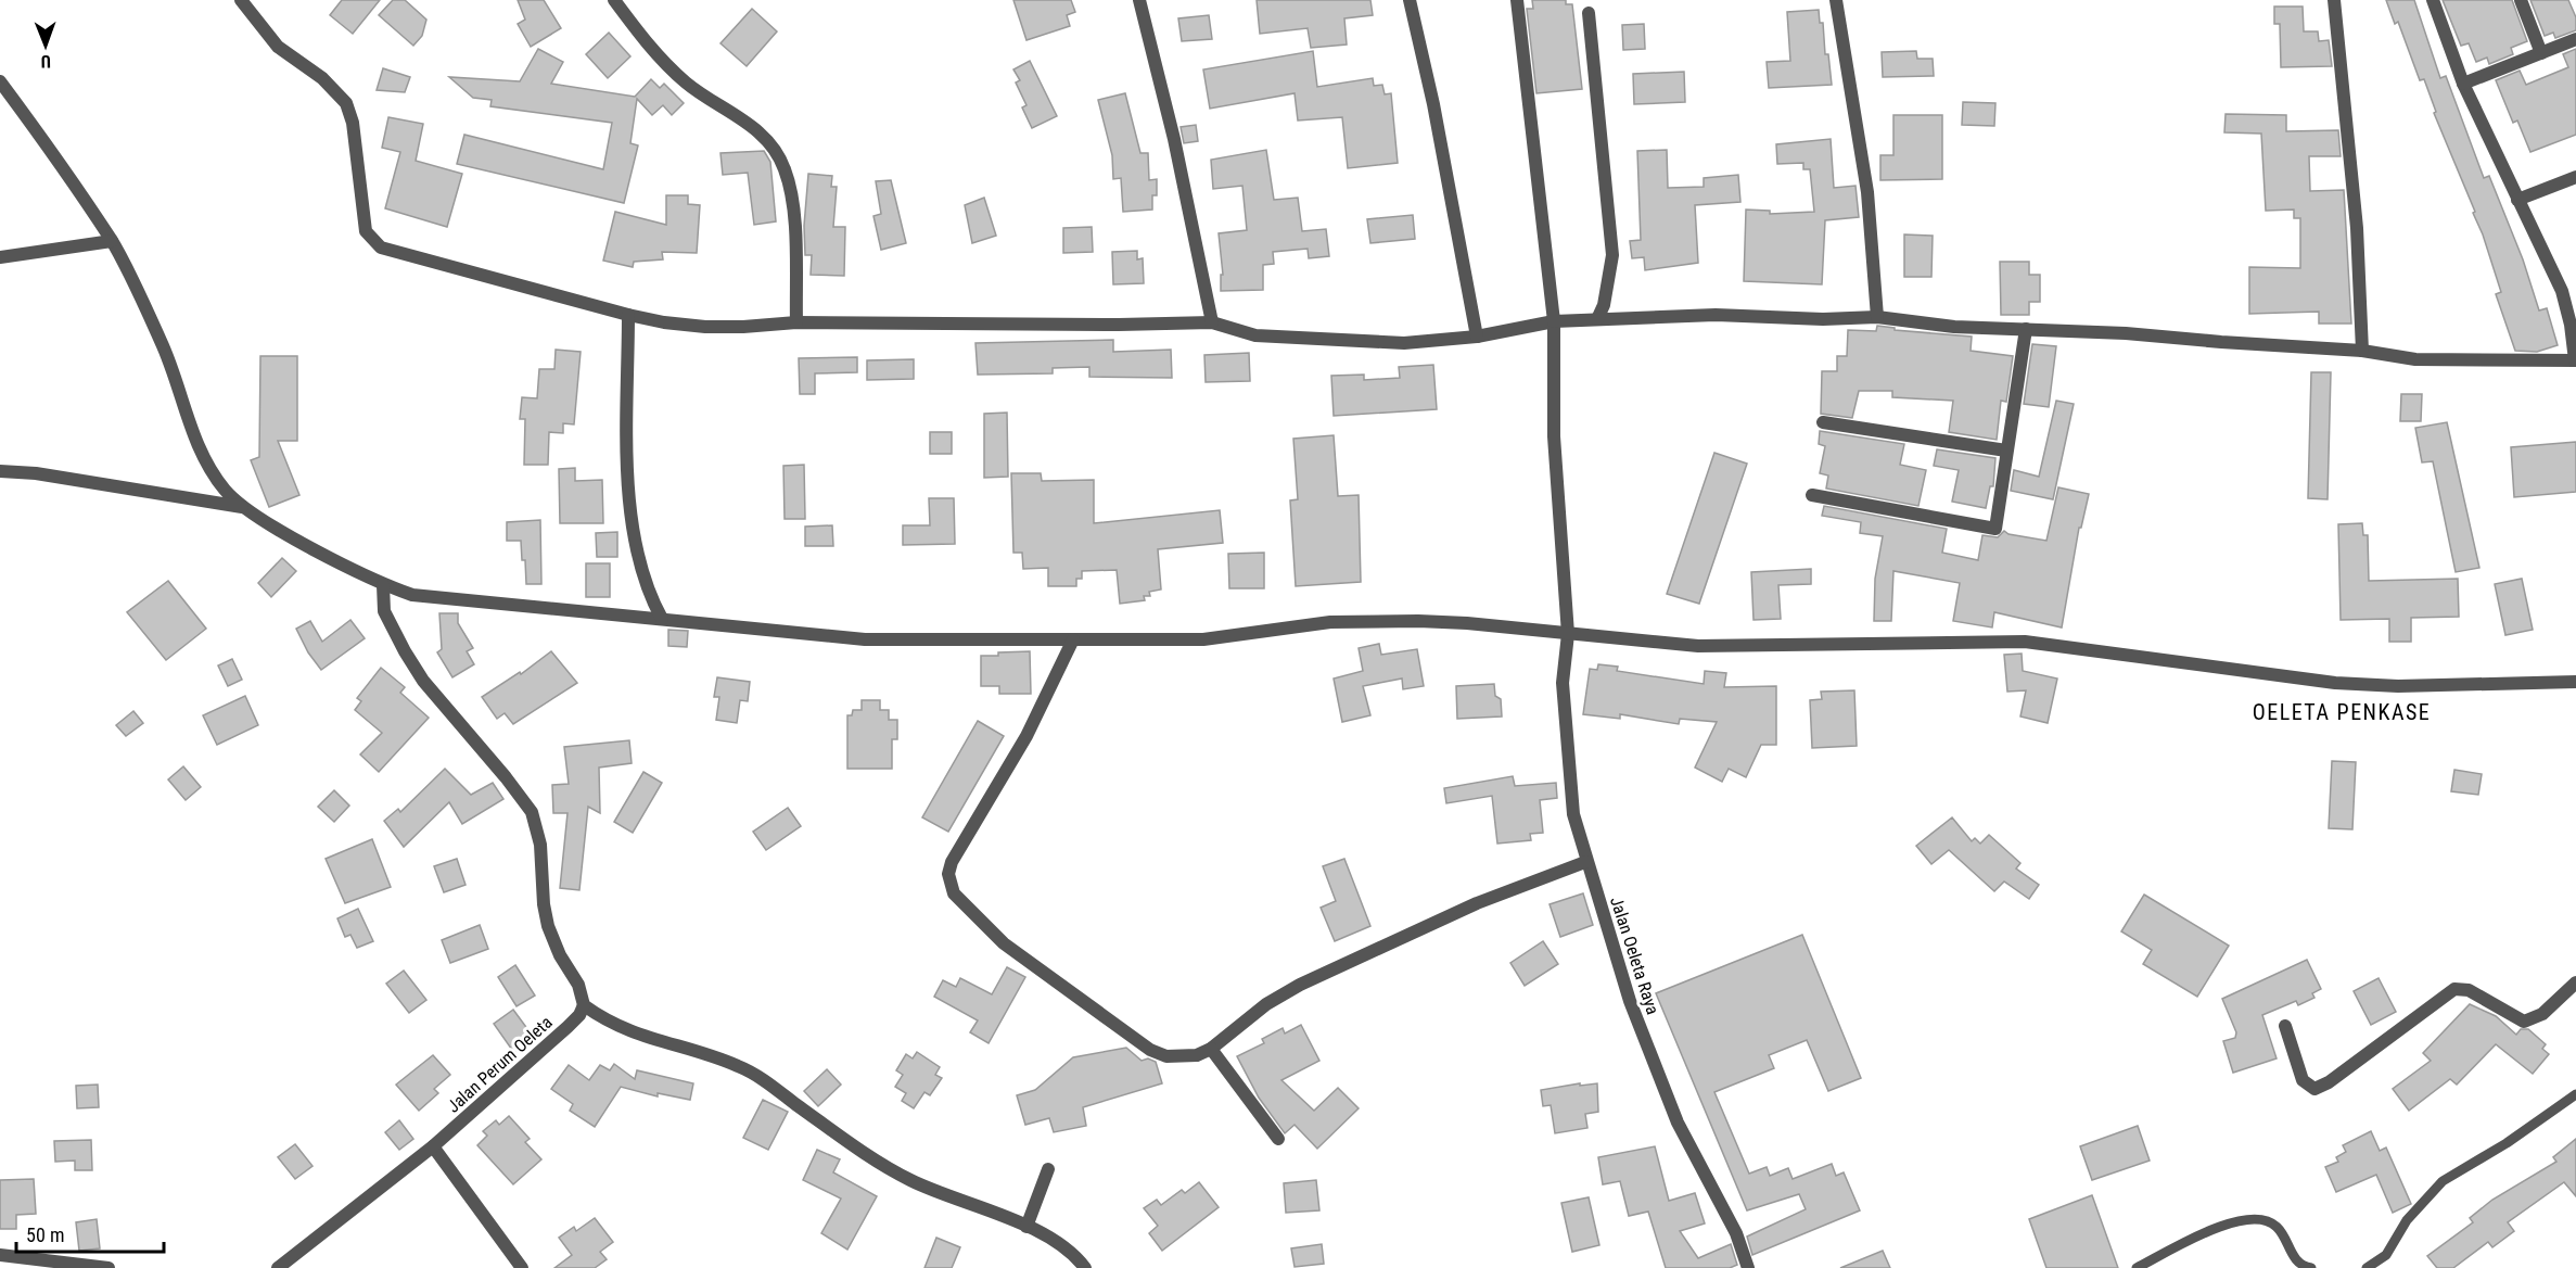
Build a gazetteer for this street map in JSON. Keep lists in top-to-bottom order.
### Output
{
  "streets": {
    "street": ["Jalan Oeleta Raya", "Jalan Perum Oeleta"]
  },
  "districts": ["OELETA PENKASE"],
  "scale_bar": "50 m",
  "north": "bottom"
}
